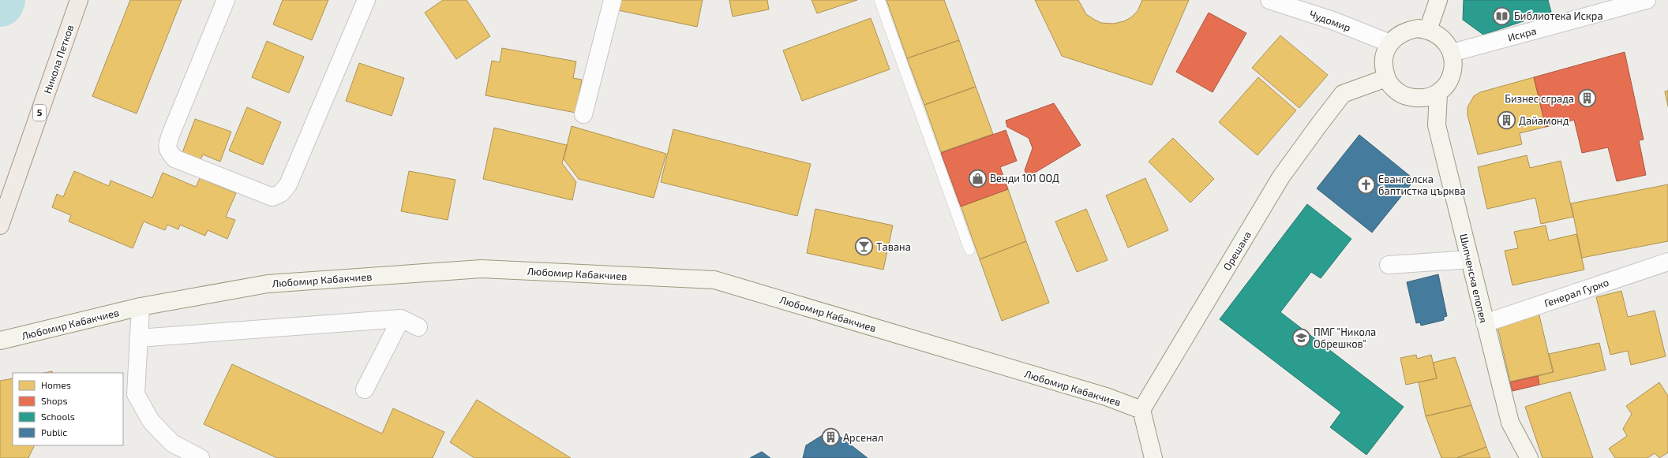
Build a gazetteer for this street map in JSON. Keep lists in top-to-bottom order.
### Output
{
  "streets": {
    "main road": ["Никола Петков", "5"],
    "street": [
      "Чудомир",
      "Искра",
      "Орешака",
      "Любомир Кабакчиев",
      "Шипченска епопея",
      "Генерал Гурко"
    ]
  },
  "crossings": [
    ["Чудомир", "Искра"],
    ["Чудомир", "Орешака"],
    ["Чудомир", "Шипченска епопея"],
    ["Искра", "Орешака"],
    ["Искра", "Шипченска епопея"],
    ["Орешака", "Любомир Кабакчиев"],
    ["Орешака", "Шипченска епопея"],
    ["Шипченска епопея", "Генерал Гурко"]
  ],
  "places": {
    "library": ["Библиотека Искра"],
    "building": ["Бизнес сграда", "Дайамонд", "Арсенал"],
    "shop": ["Венди 101 ООД"],
    "church": ["Евангелска баптистка църква"],
    "bar": ["Тавана"],
    "school or university": ["ПМГ \"Никола Обрешков\""]
  },
  "legend": [
    "Homes",
    "Shops",
    "Schools",
    "Public"
  ]
}
